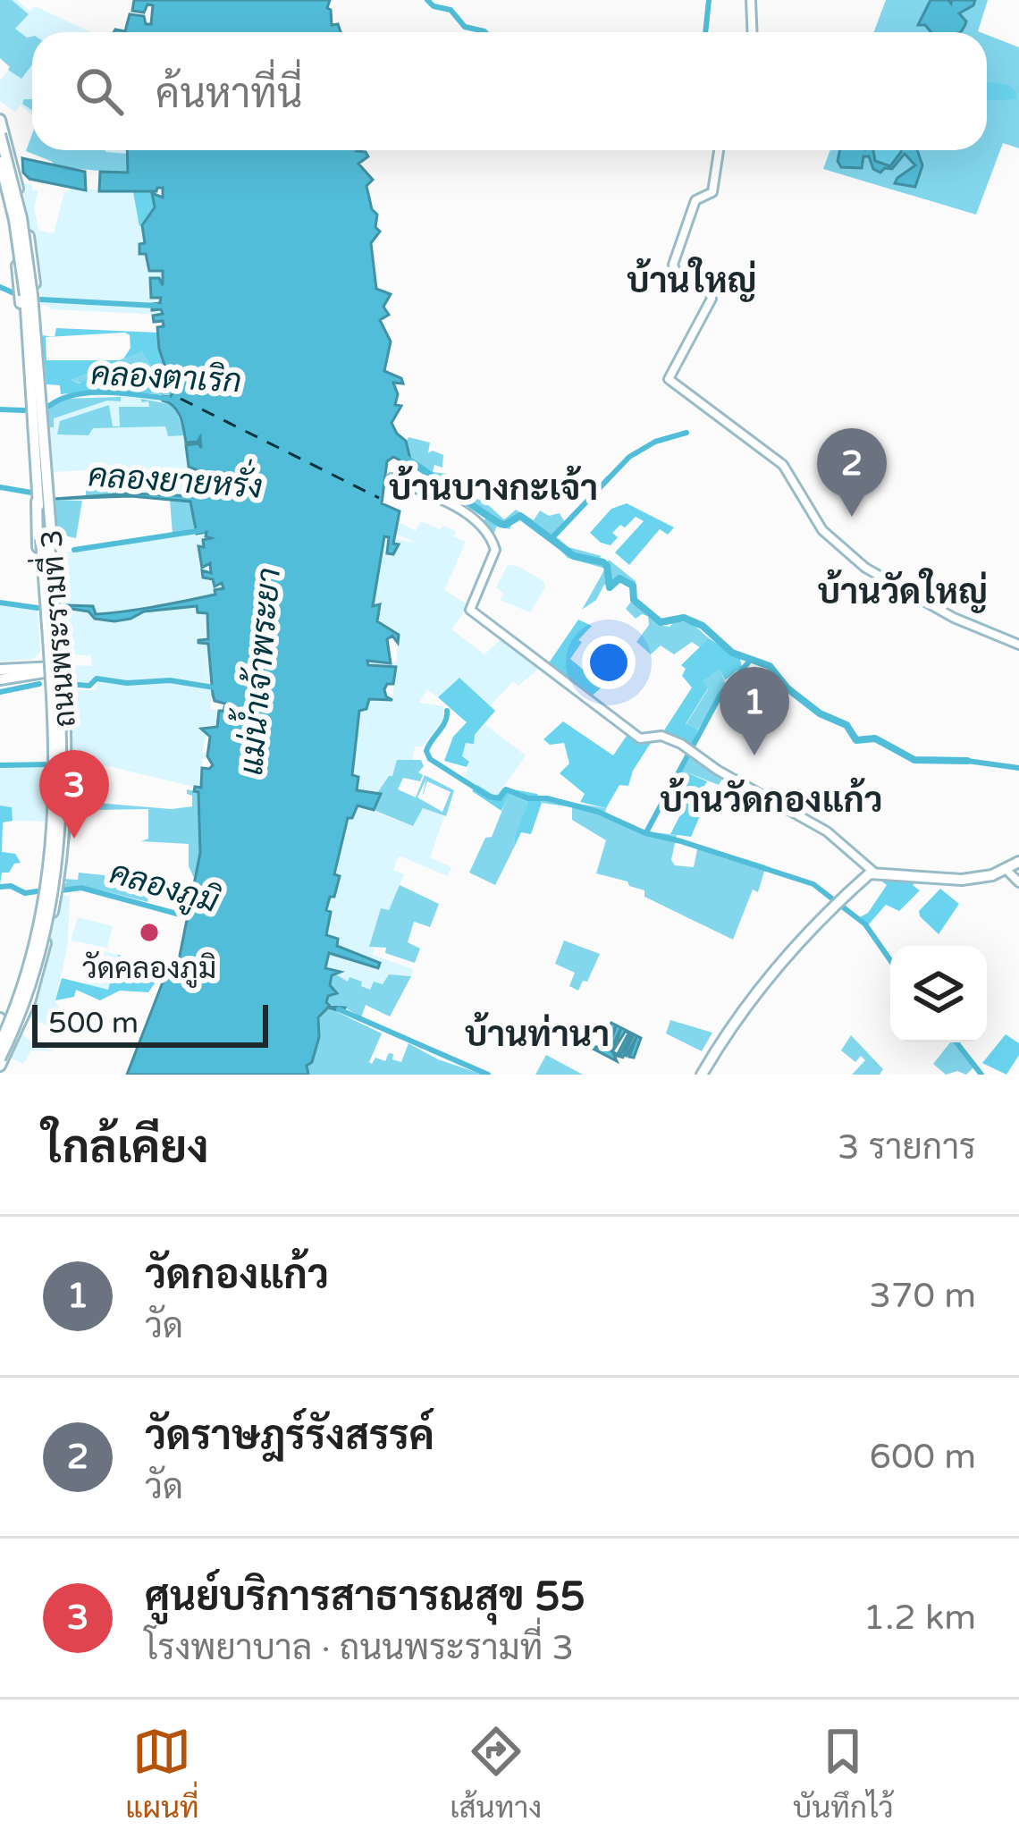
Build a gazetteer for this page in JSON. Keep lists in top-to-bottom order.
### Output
{
  "streets": {
    "main road": ["ถนนพระรามที่ 3"]
  },
  "districts": [
    "บ้านใหญ่",
    "บ้านบางกะเจ้า",
    "บ้านวัดใหญ่",
    "บ้านวัดกองแก้ว",
    "บ้านท่านา"
  ],
  "water": [
    "คลองตาเริก",
    "คลองยายหรั่ง",
    "แม่น้ำเจ้าพระยา",
    "คลองภูมิ"
  ],
  "places": ["วัดคลองภูมิ"],
  "scale_bar": "500 m",
  "page": {
    "search": "ค้นหาที่นี่",
    "pins": ["2", "1", "3"],
    "scale": "500 m",
    "heading": ["ใกล้เคียง", "3 รายการ"],
    "list": [
      {
        "mark": "1",
        "name": "วัดกองแก้ว",
        "note": "วัด",
        "value": "370 m"
      },
      {
        "mark": "2",
        "name": "วัดราษฎร์รังสรรค์",
        "note": "วัด",
        "value": "600 m"
      },
      {
        "mark": "3",
        "name": "ศูนย์บริการสาธารณสุข 55",
        "note": "โรงพยาบาล · ถนนพระรามที่ 3",
        "value": "1.2 km"
      }
    ],
    "nav": ["แผนที่", "เส้นทาง", "บันทึกไว้"]
  }
}
